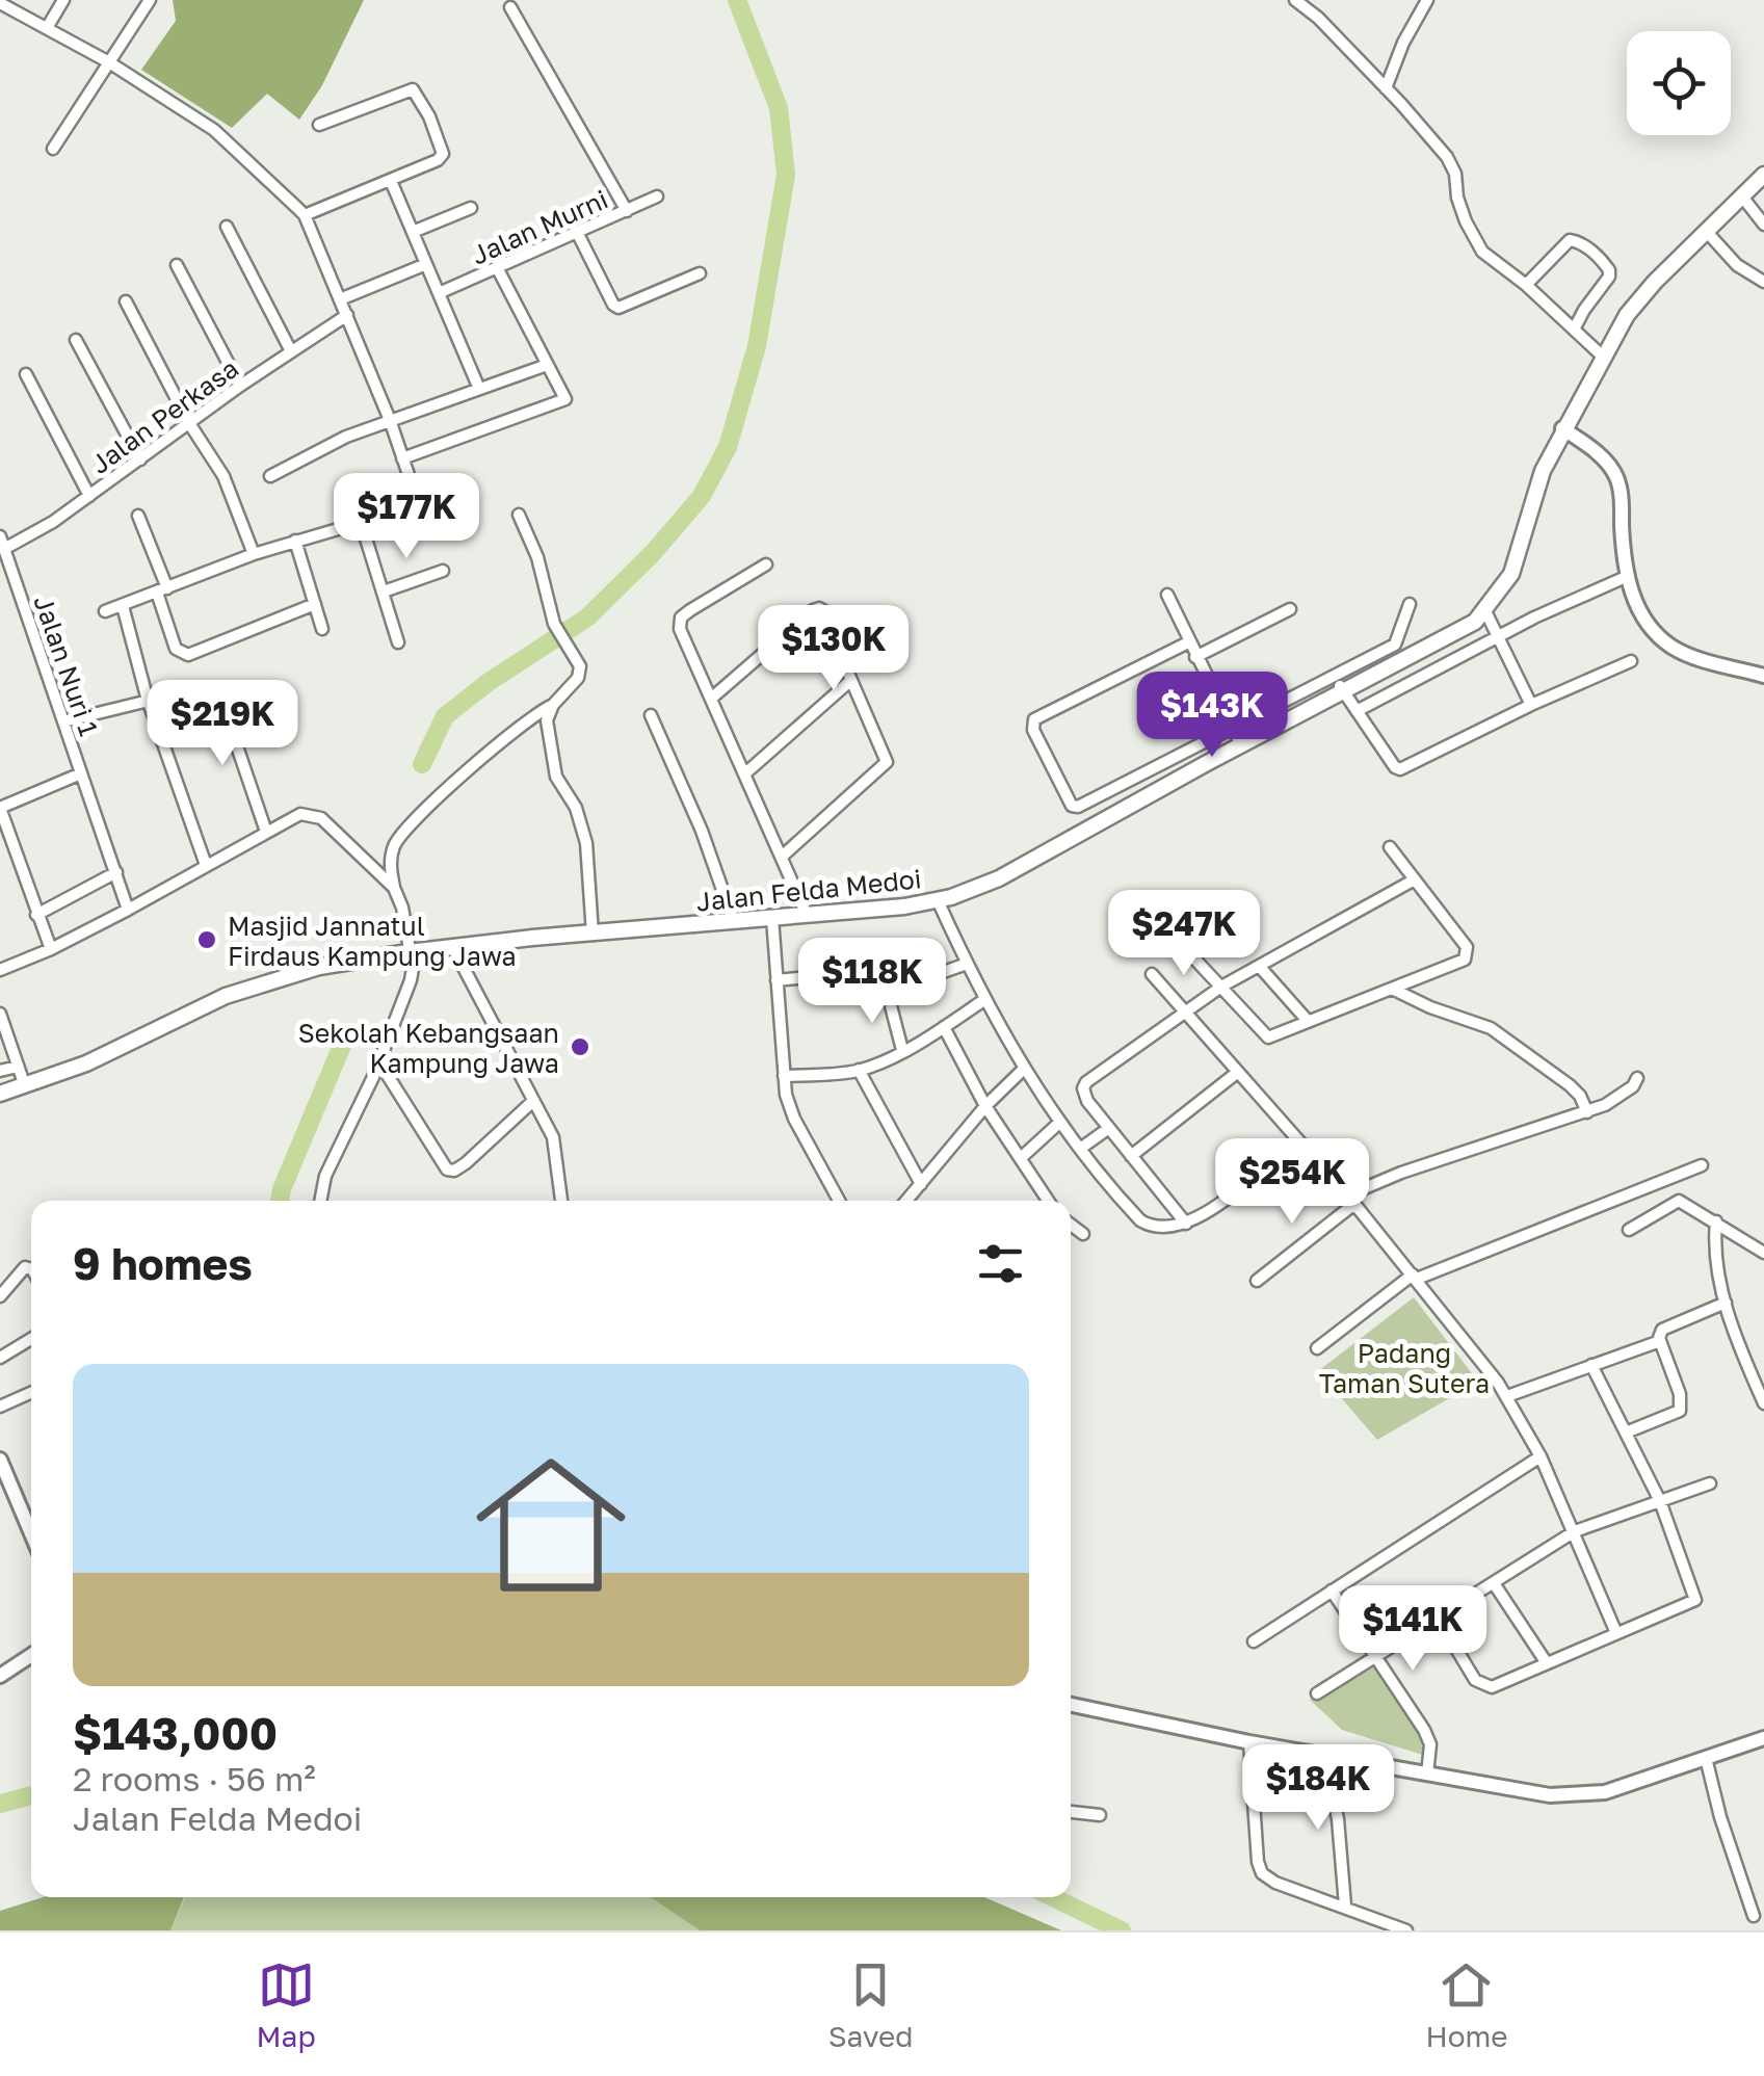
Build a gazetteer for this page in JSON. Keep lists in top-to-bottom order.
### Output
{
  "streets": {
    "main road": ["Jalan Felda Medoi"],
    "street": ["Jalan Murni", "Jalan Perkasa", "Jalan Nuri 1"]
  },
  "crossings": [
    ["Jalan Perkasa", "Jalan Nuri 1"]
  ],
  "parks": ["Padang Taman Sutera"],
  "places": ["Masjid Jannatul Firdaus Kampung Jawa", "Sekolah Kebangsaan Kampung Jawa"],
  "page": {
    "price": [
      "$177K",
      "$130K",
      "$143K",
      "$219K",
      "$247K",
      "$118K",
      "$254K",
      "$141K",
      "$184K"
    ],
    "heading": "9 homes",
    "list": [
      {
        "name": "$143,000",
        "note": "2 rooms · 56 m² · Jalan Felda Medoi"
      }
    ],
    "tabs": ["Map", "Saved", "Home"]
  }
}
